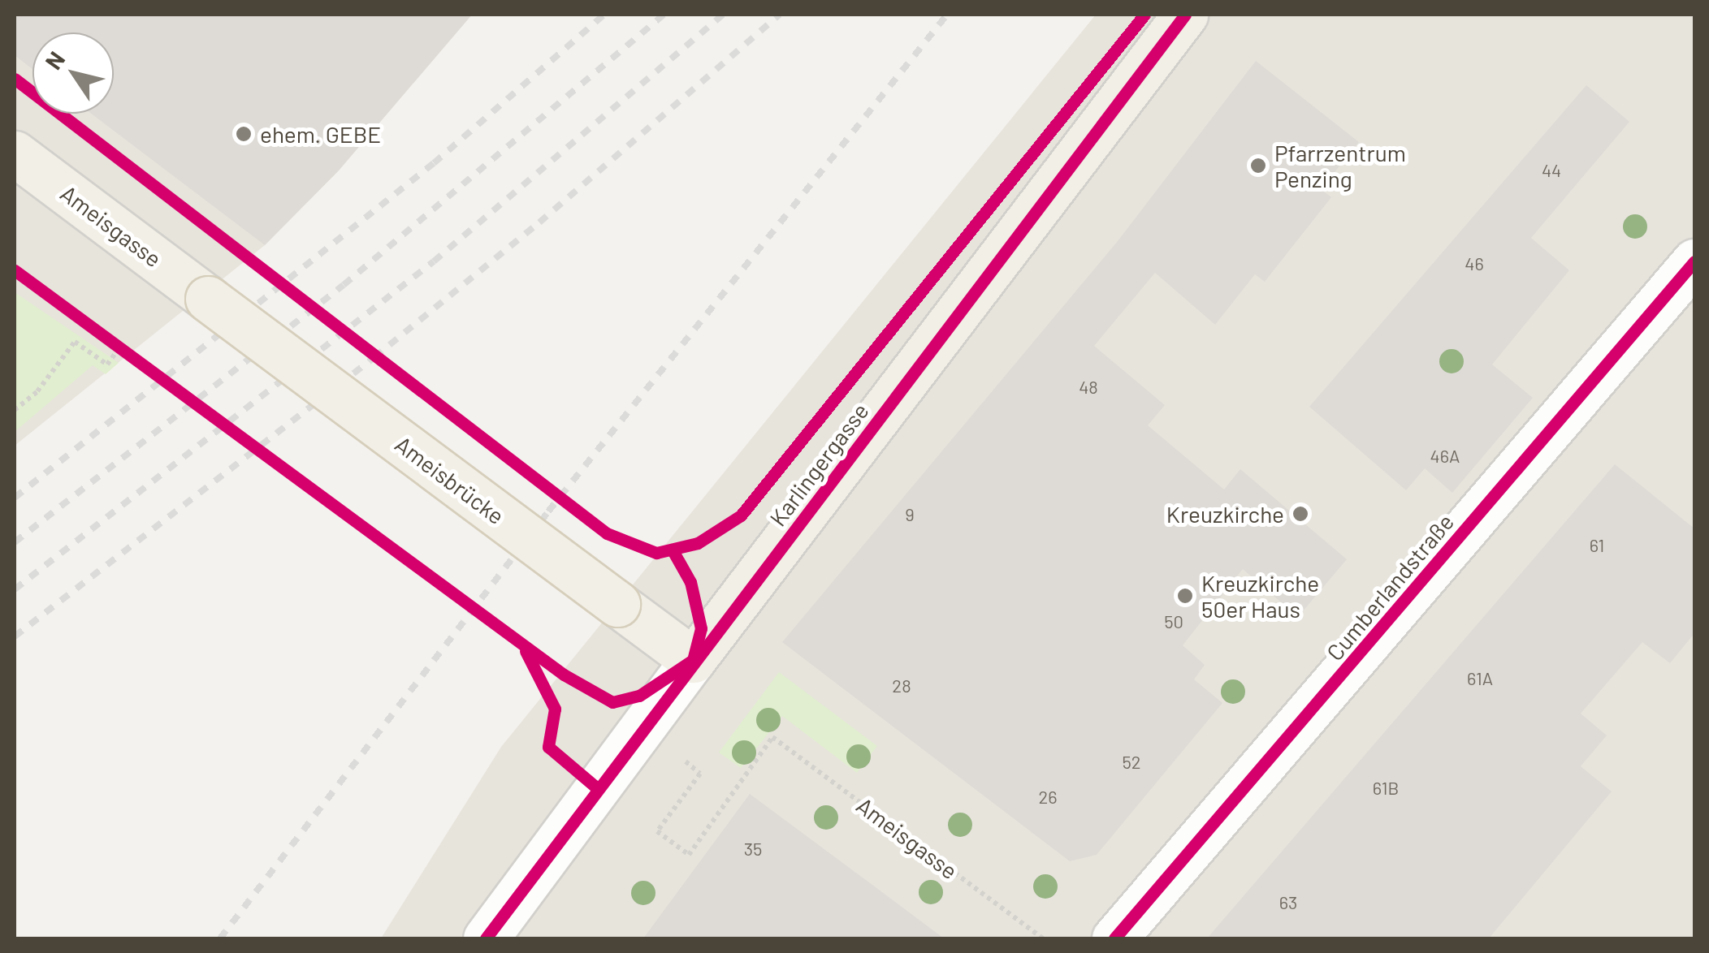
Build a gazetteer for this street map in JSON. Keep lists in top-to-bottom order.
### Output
{
  "streets": {
    "main road": ["Ameisgasse", "Karlingergasse", "Ameisbrücke"],
    "street": ["Cumberlandstraße"]
  },
  "crossings": [
    ["Ameisgasse", "Ameisbrücke"],
    ["Karlingergasse", "Ameisbrücke"]
  ],
  "places": [
    "ehem. GEBE",
    "Pfarrzentrum Penzing",
    "Kreuzkirche",
    "Kreuzkirche 50er Haus"
  ],
  "house_numbers": [
    "44",
    "46",
    "48",
    "46A",
    "9",
    "61",
    "50",
    "61A",
    "28",
    "52",
    "61B",
    "26",
    "35",
    "63"
  ],
  "north": "top left"
}
